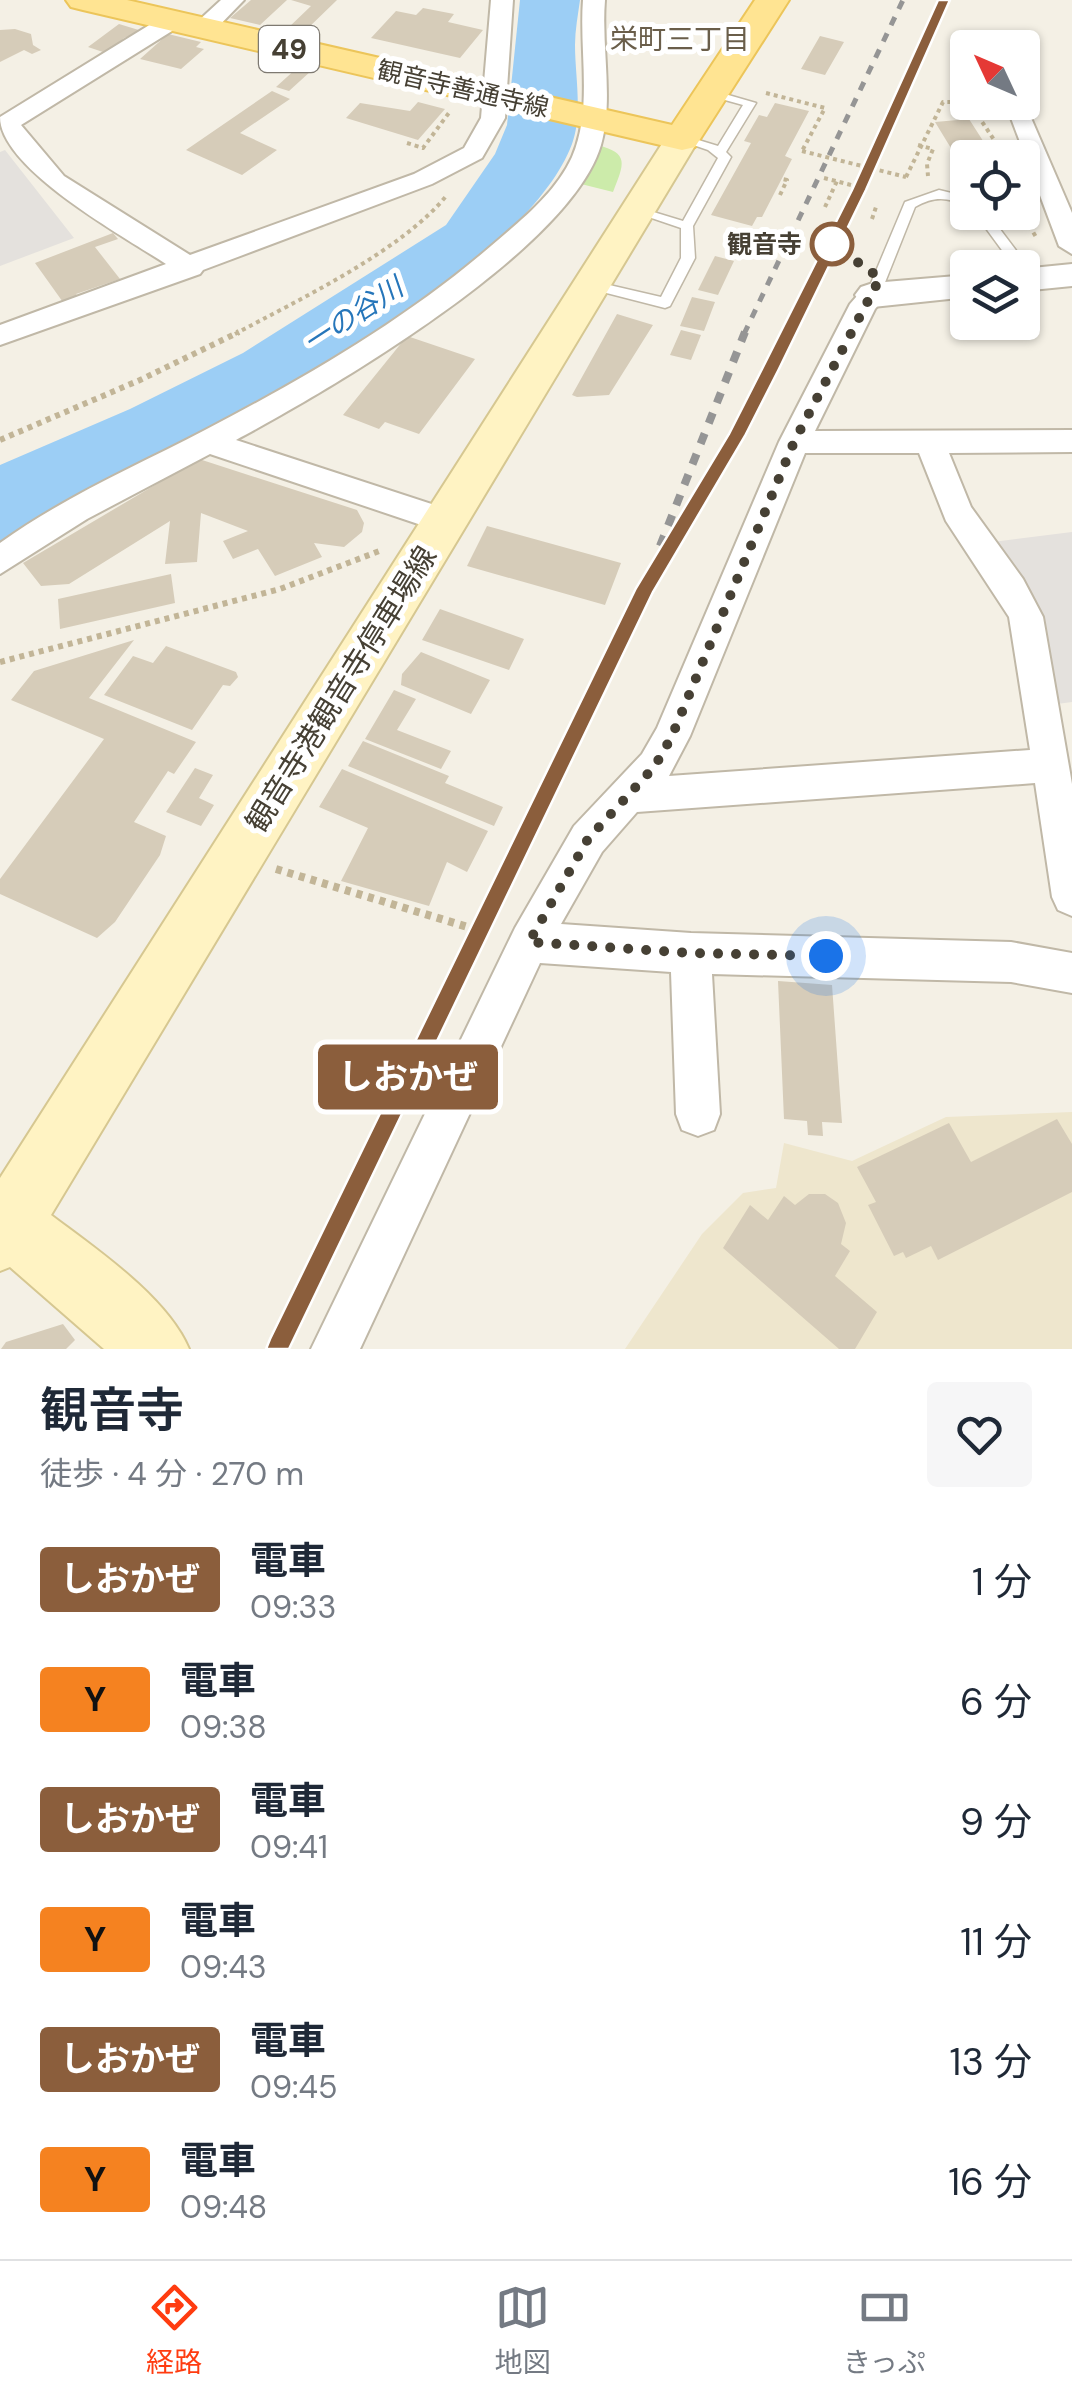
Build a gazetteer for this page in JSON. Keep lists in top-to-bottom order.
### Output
{
  "streets": {
    "main road": ["49", "観音寺善通寺線", "観音寺港観音寺停車場線"]
  },
  "crossings": [
    ["観音寺善通寺線", "観音寺港観音寺停車場線"]
  ],
  "districts": ["栄町三丁目"],
  "water": ["一の谷川"],
  "places": ["観音寺"],
  "north": "top left",
  "page": {
    "on_map": "しおかぜ",
    "heading": ["観音寺", "徒歩 · 4 分 · 270 m"],
    "list": [
      {
        "mark": "しおかぜ",
        "name": "電車",
        "note": "09:33",
        "value": "1 分"
      },
      {
        "mark": "Y",
        "name": "電車",
        "note": "09:38",
        "value": "6 分"
      },
      {
        "mark": "しおかぜ",
        "name": "電車",
        "note": "09:41",
        "value": "9 分"
      },
      {
        "mark": "Y",
        "name": "電車",
        "note": "09:43",
        "value": "11 分"
      },
      {
        "mark": "しおかぜ",
        "name": "電車",
        "note": "09:45",
        "value": "13 分"
      },
      {
        "mark": "Y",
        "name": "電車",
        "note": "09:48",
        "value": "16 分"
      }
    ],
    "tabs": ["経路", "地図", "きっぷ"]
  }
}
